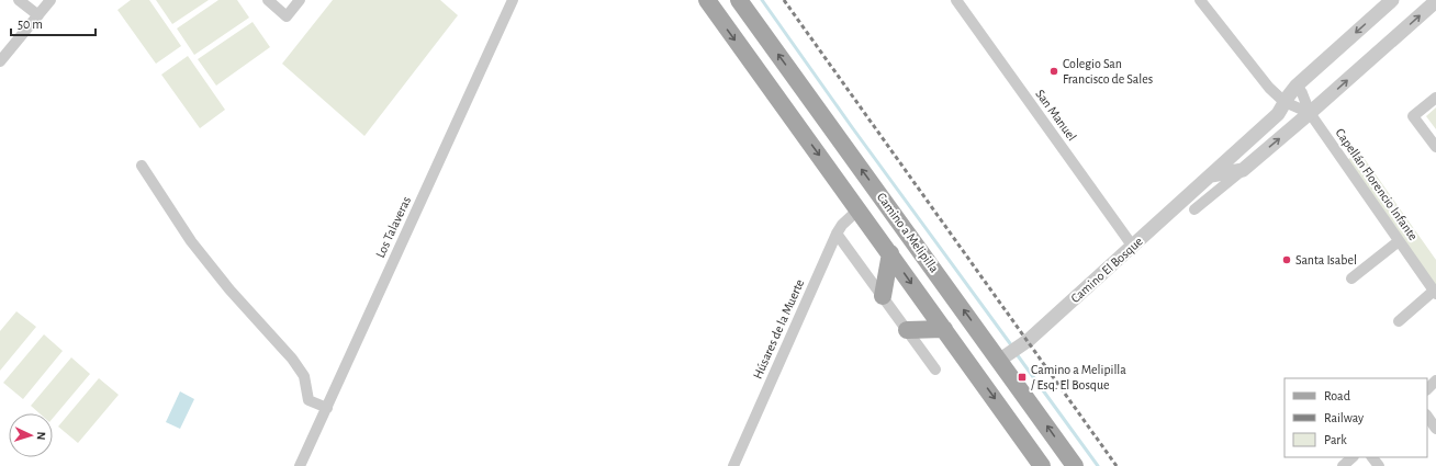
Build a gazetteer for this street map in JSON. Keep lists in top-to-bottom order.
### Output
{
  "streets": {
    "main road": ["Camino a Melipilla"],
    "street": [
      "San Manuel",
      "Capellán Florencio Infante",
      "Los Talaveras",
      "Camino El Bosque",
      "Húsares de la Muerte"
    ]
  },
  "crossings": [
    ["San Manuel", "Camino El Bosque"],
    ["Capellán Florencio Infante", "Camino El Bosque"],
    ["Camino a Melipilla", "Camino El Bosque"],
    ["Camino a Melipilla", "Húsares de la Muerte"]
  ],
  "places": {
    "other": ["Colegio San Francisco de Sales", "Santa Isabel"],
    "transit": ["Camino a Melipilla / Esq. El Bosque"]
  },
  "legend": ["Road", "Railway", "Park"],
  "scale_bar": "50 m",
  "north": "right"
}
